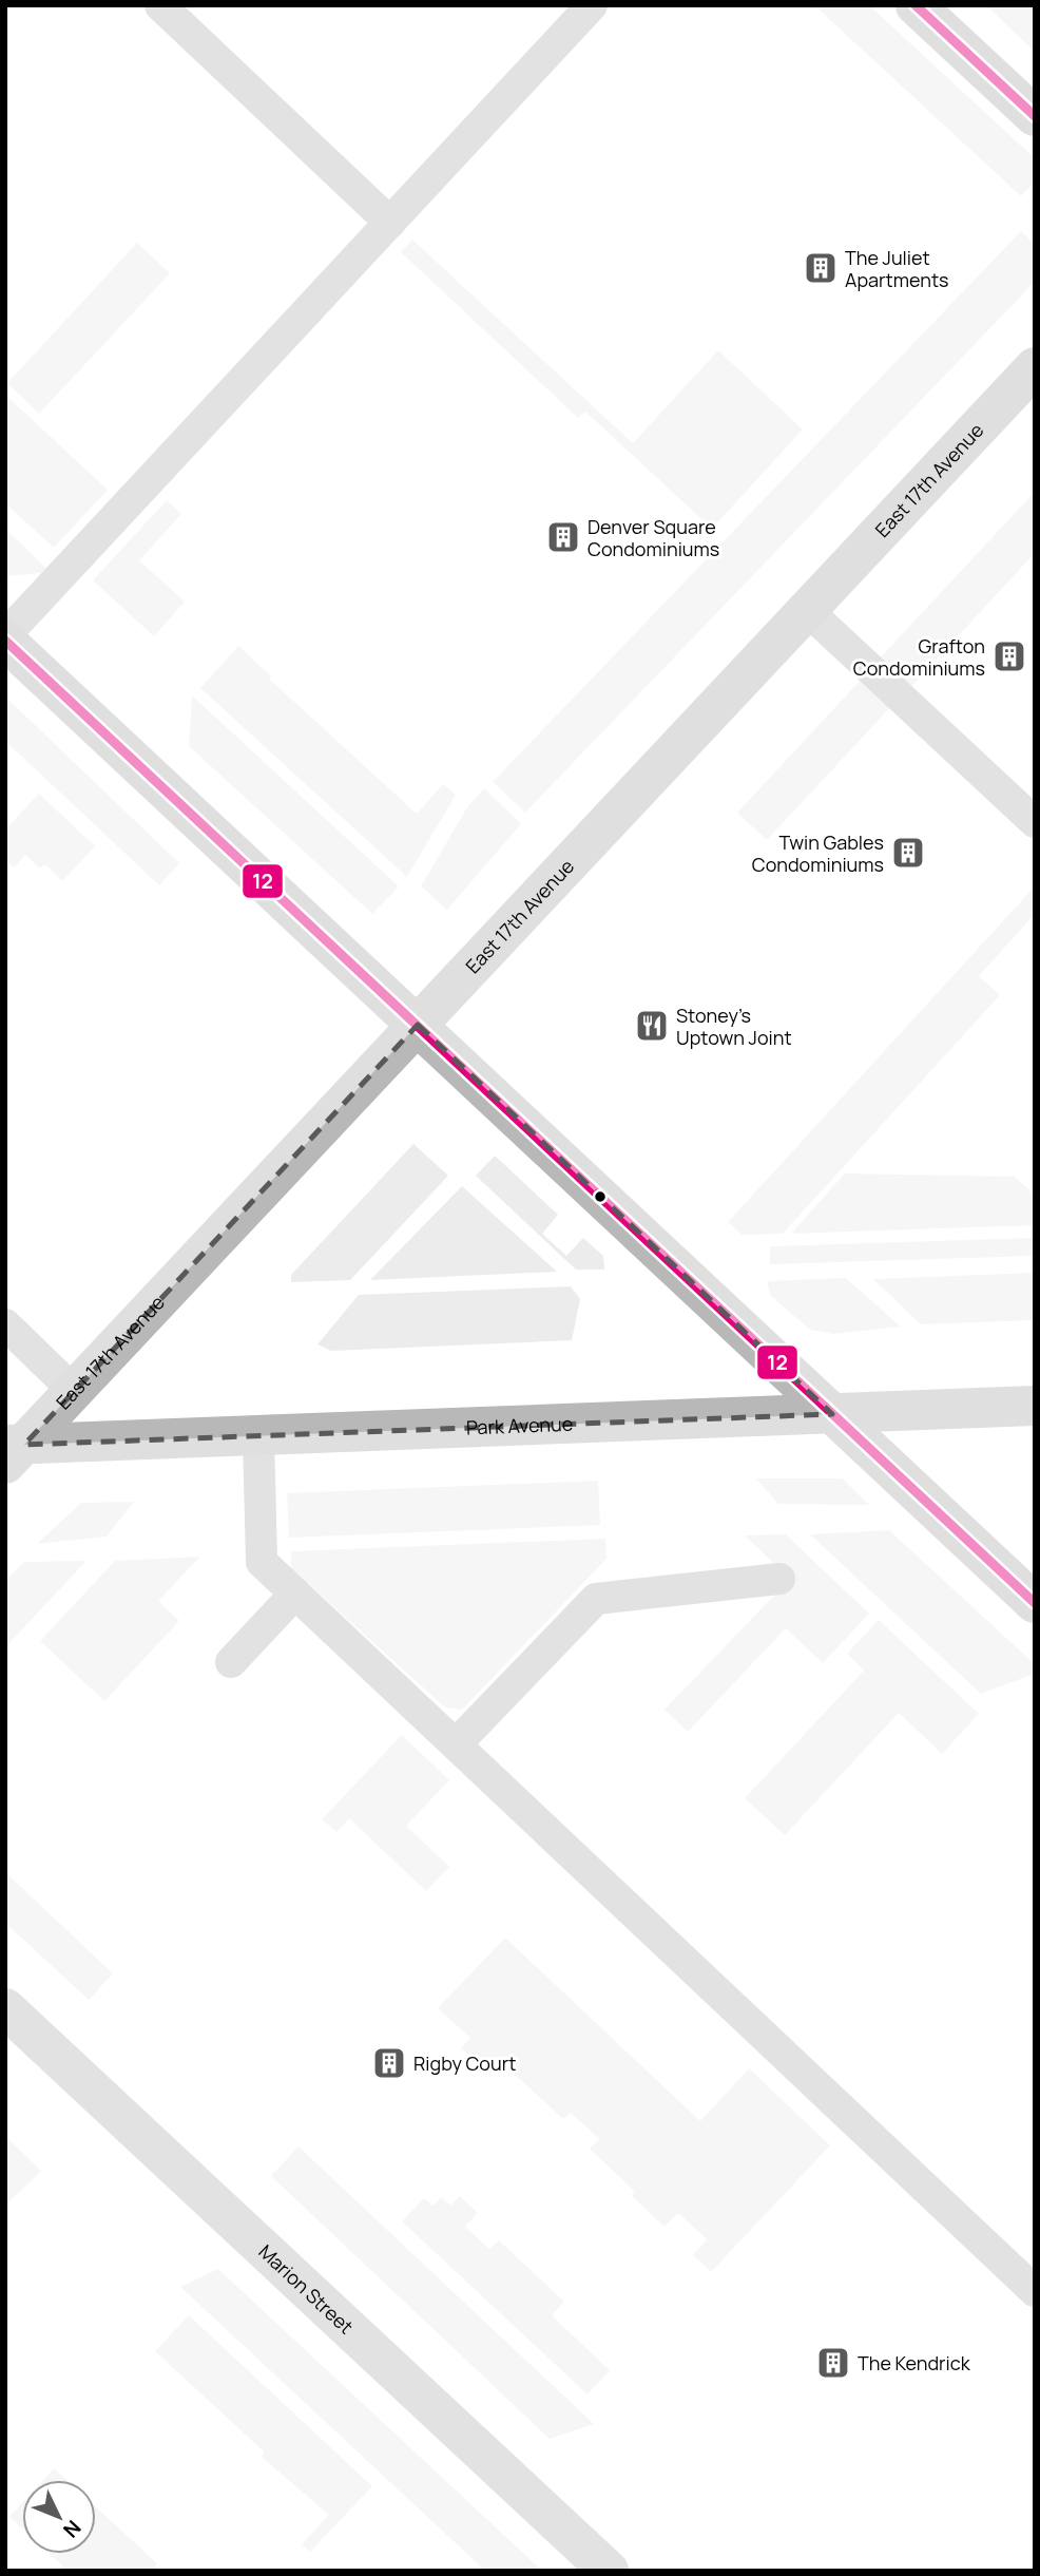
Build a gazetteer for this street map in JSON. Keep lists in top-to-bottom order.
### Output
{
  "streets": {
    "main road": ["East 17th Avenue", "Park Avenue"],
    "street": ["Marion Street"]
  },
  "crossings": [
    ["East 17th Avenue", "Park Avenue"]
  ],
  "places": {
    "building": [
      "The Juliet Apartments",
      "Denver Square Condominiums",
      "Grafton Condominiums",
      "Twin Gables Condominiums",
      "Rigby Court",
      "The Kendrick"
    ],
    "restaurant": ["Stoney’s Uptown Joint"]
  },
  "lines": ["transit line 12"],
  "north": "bottom right"
}
